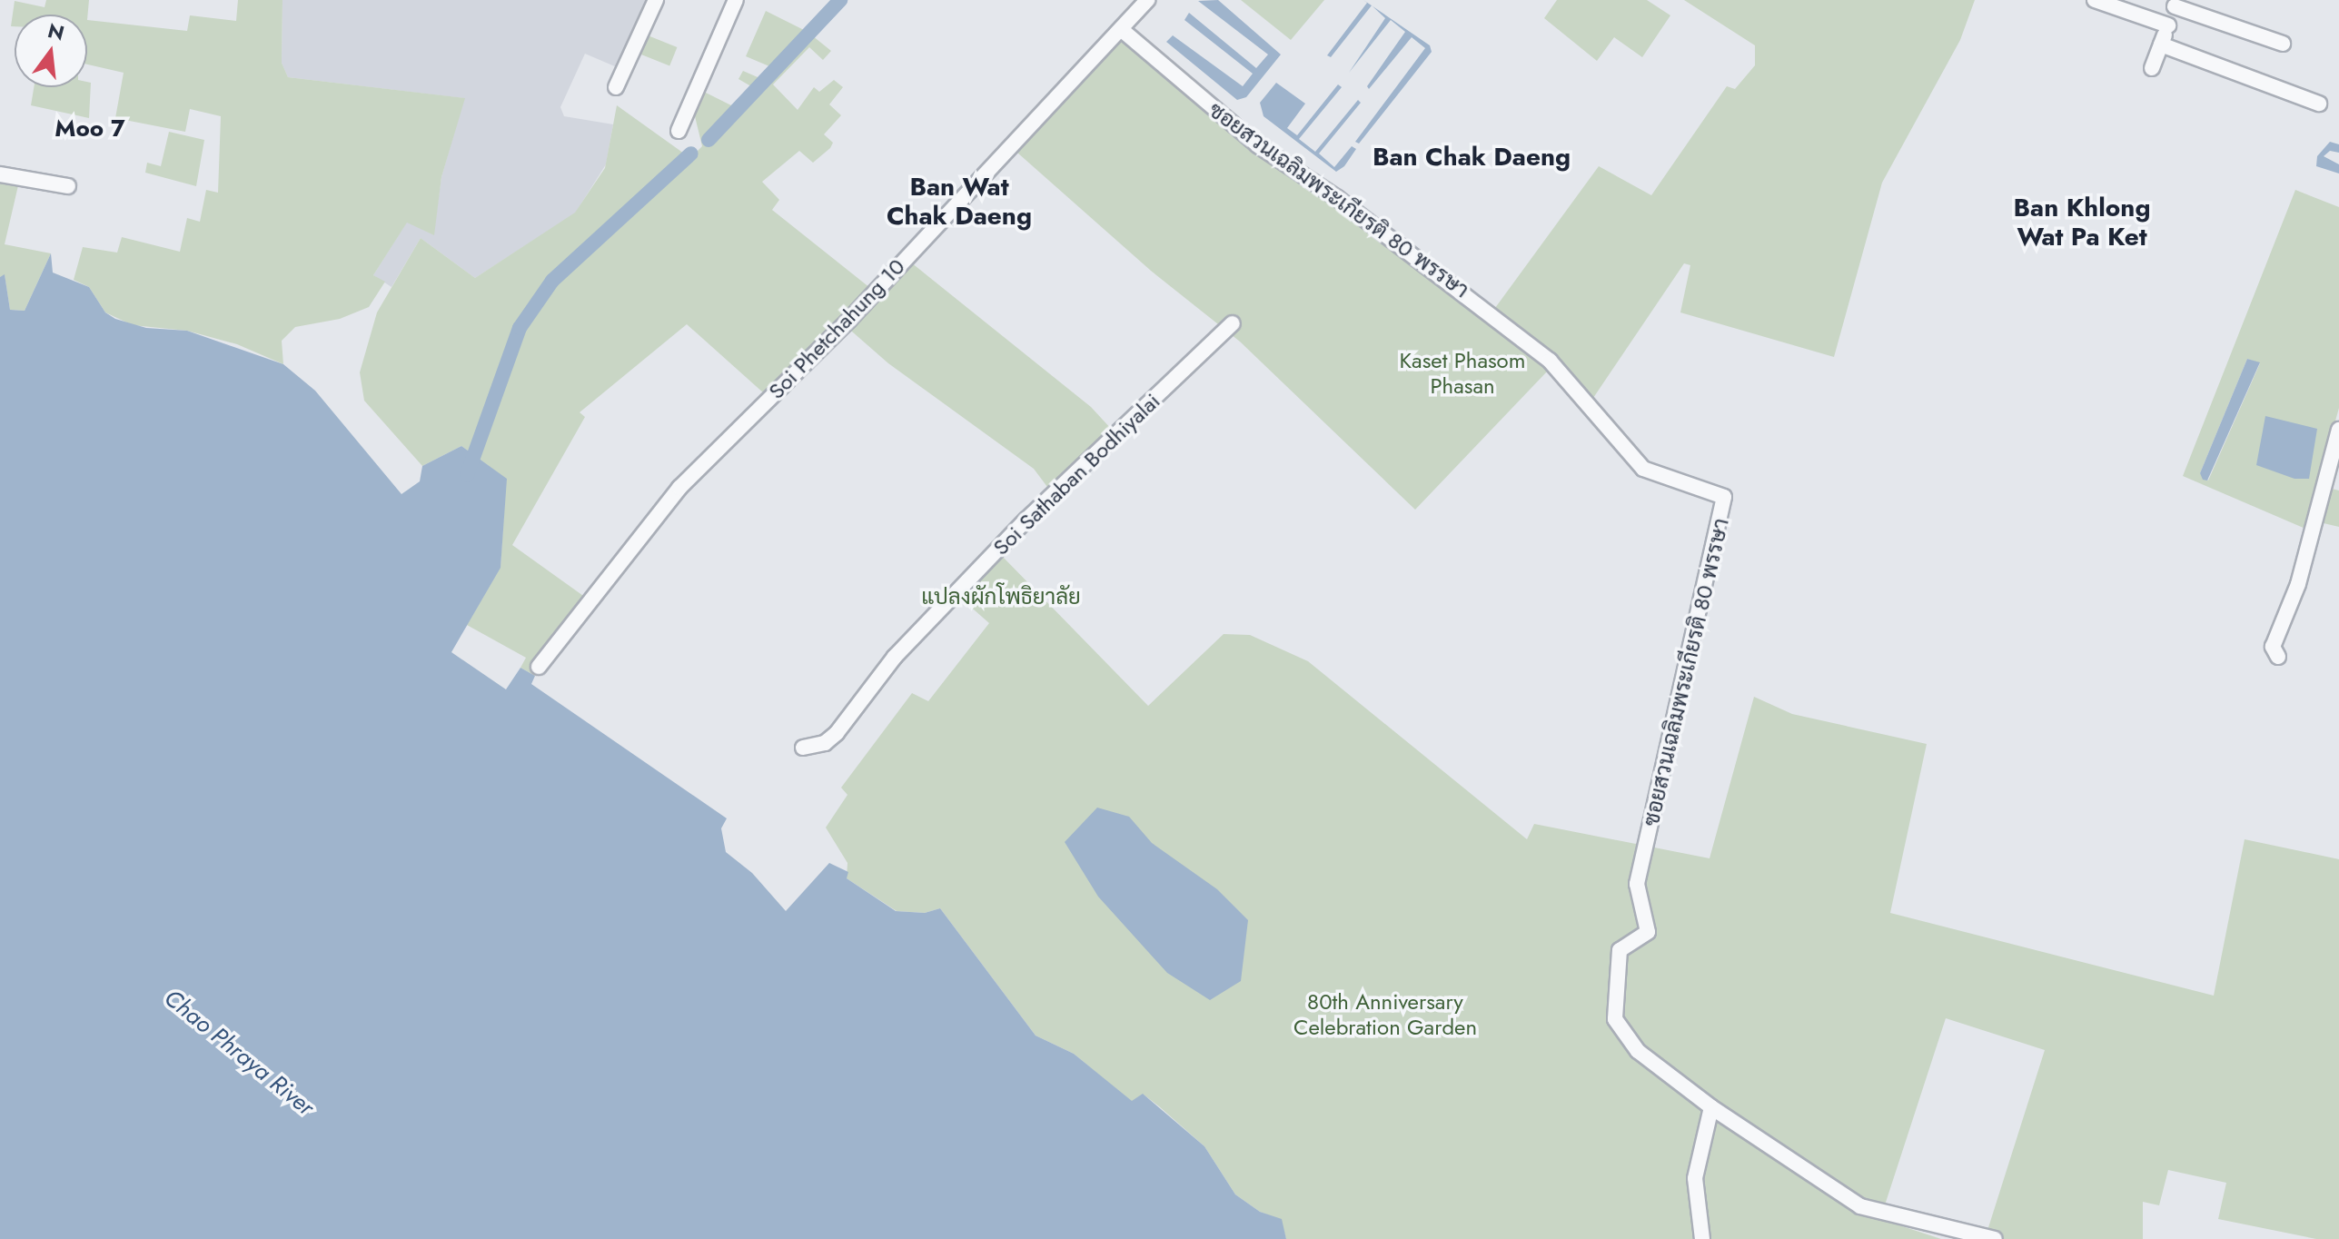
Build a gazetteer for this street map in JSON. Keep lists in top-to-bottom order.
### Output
{
  "streets": {
    "street": ["ซอยสวนเฉลิมพระเกียรติ 80 พรรษา", "Soi Phetchahung 10", "Soi Sathaban Bodhiyalai"]
  },
  "crossings": [
    ["ซอยสวนเฉลิมพระเกียรติ 80 พรรษา", "Soi Phetchahung 10"]
  ],
  "districts": [
    "Moo 7",
    "Ban Chak Daeng",
    "Ban Wat Chak Daeng",
    "Ban Khlong Wat Pa Ket"
  ],
  "water": ["Chao Phraya River"],
  "parks": ["Kaset Phasom Phasan", "แปลงผักโพธิยาลัย", "80th Anniversary Celebration Garden"],
  "north": "top"
}
